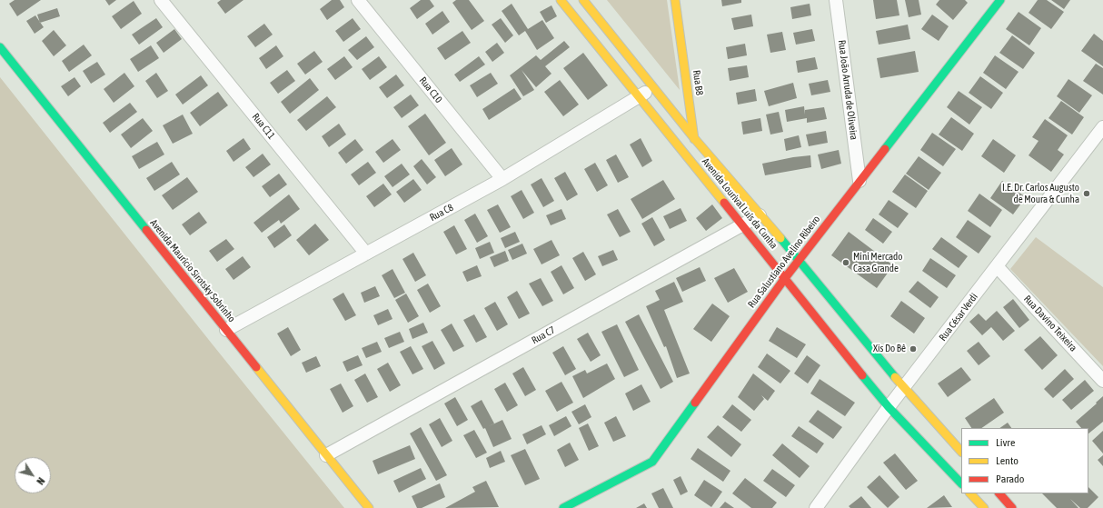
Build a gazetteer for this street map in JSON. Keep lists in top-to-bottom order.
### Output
{
  "streets": {
    "street": [
      "Rua B8",
      "Rua C10",
      "Rua João Arruda de Oliveira",
      "Rua C11",
      "Avenida Lourival Luís da Cunha",
      "Rua C8",
      "Rua Salustiano Avelino Ribeiro",
      "Avenida Maurício Sirotsky Sobrinho",
      "Rua César Verdi",
      "Rua Davino Teixeira",
      "Rua C7"
    ]
  },
  "crossings": [
    ["Rua B8", "Avenida Lourival Luís da Cunha"],
    ["Rua C10", "Rua C8"],
    ["Rua João Arruda de Oliveira", "Rua Salustiano Avelino Ribeiro"],
    ["Rua C11", "Rua C8"],
    ["Avenida Lourival Luís da Cunha", "Rua C8"],
    ["Avenida Lourival Luís da Cunha", "Rua Salustiano Avelino Ribeiro"],
    ["Avenida Lourival Luís da Cunha", "Rua César Verdi"],
    ["Avenida Lourival Luís da Cunha", "Rua C7"],
    ["Rua C8", "Avenida Maurício Sirotsky Sobrinho"],
    ["Avenida Maurício Sirotsky Sobrinho", "Rua C7"],
    ["Rua César Verdi", "Rua Davino Teixeira"]
  ],
  "places": ["I.E. Dr. Carlos Augusto de Moura & Cunha", "Mini Mercado Casa Grande", "Xis Do Bê"],
  "legend": ["Livre", "Lento", "Parado"],
  "north": "bottom right"
}
